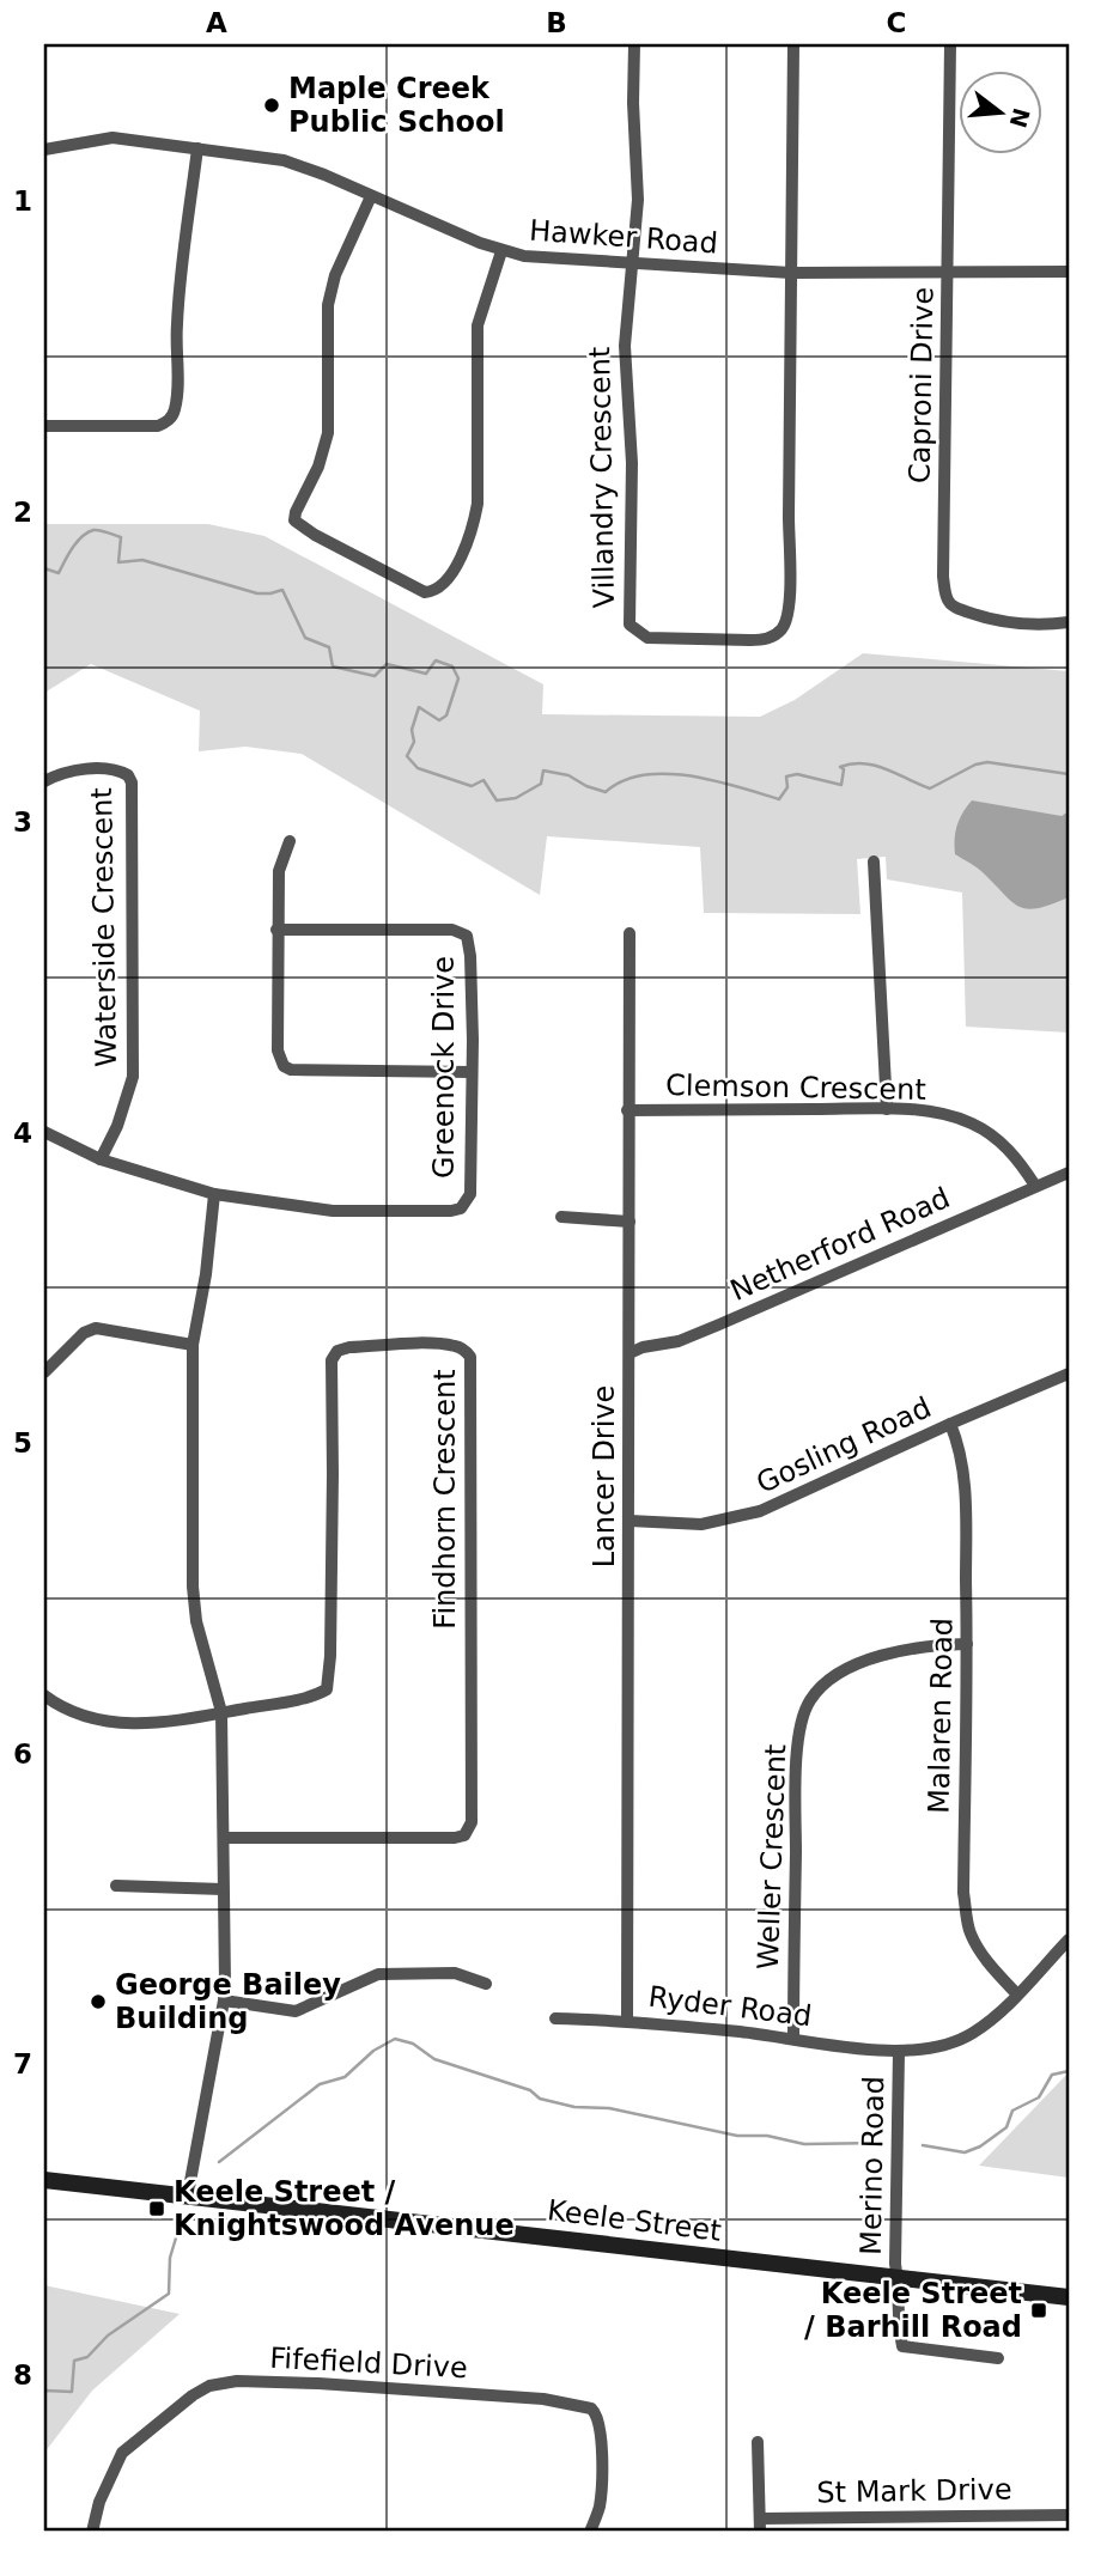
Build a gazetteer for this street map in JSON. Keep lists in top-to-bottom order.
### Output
{
  "streets": {
    "main road": ["Keele Street"],
    "street": [
      "Hawker Road",
      "Caproni Drive",
      "Villandry Crescent",
      "Waterside Crescent",
      "Greenock Drive",
      "Clemson Crescent",
      "Netherford Road",
      "Gosling Road",
      "Lancer Drive",
      "Findhorn Crescent",
      "Malaren Road",
      "Weller Crescent",
      "Ryder Road",
      "Merino Road",
      "Fifefield Drive",
      "St Mark Drive"
    ]
  },
  "crossings": [
    ["Hawker Road", "Caproni Drive"],
    ["Hawker Road", "Villandry Crescent"],
    ["Waterside Crescent", "Greenock Drive"],
    ["Clemson Crescent", "Netherford Road"],
    ["Clemson Crescent", "Lancer Drive"],
    ["Netherford Road", "Lancer Drive"],
    ["Gosling Road", "Lancer Drive"],
    ["Gosling Road", "Malaren Road"],
    ["Lancer Drive", "Ryder Road"],
    ["Malaren Road", "Weller Crescent"],
    ["Malaren Road", "Ryder Road"],
    ["Weller Crescent", "Ryder Road"],
    ["Ryder Road", "Merino Road"],
    ["Merino Road", "Keele Street"]
  ],
  "places": {
    "other": ["Maple Creek Public School", "George Bailey Building"],
    "transit": ["Keele Street / Knightswood Avenue", "Keele Street / Barhill Road"]
  },
  "north": "right",
  "grid": {
    "columns": ["A", "B", "C"],
    "rows": [
      "1",
      "2",
      "3",
      "4",
      "5",
      "6",
      "7",
      "8"
    ]
  }
}
